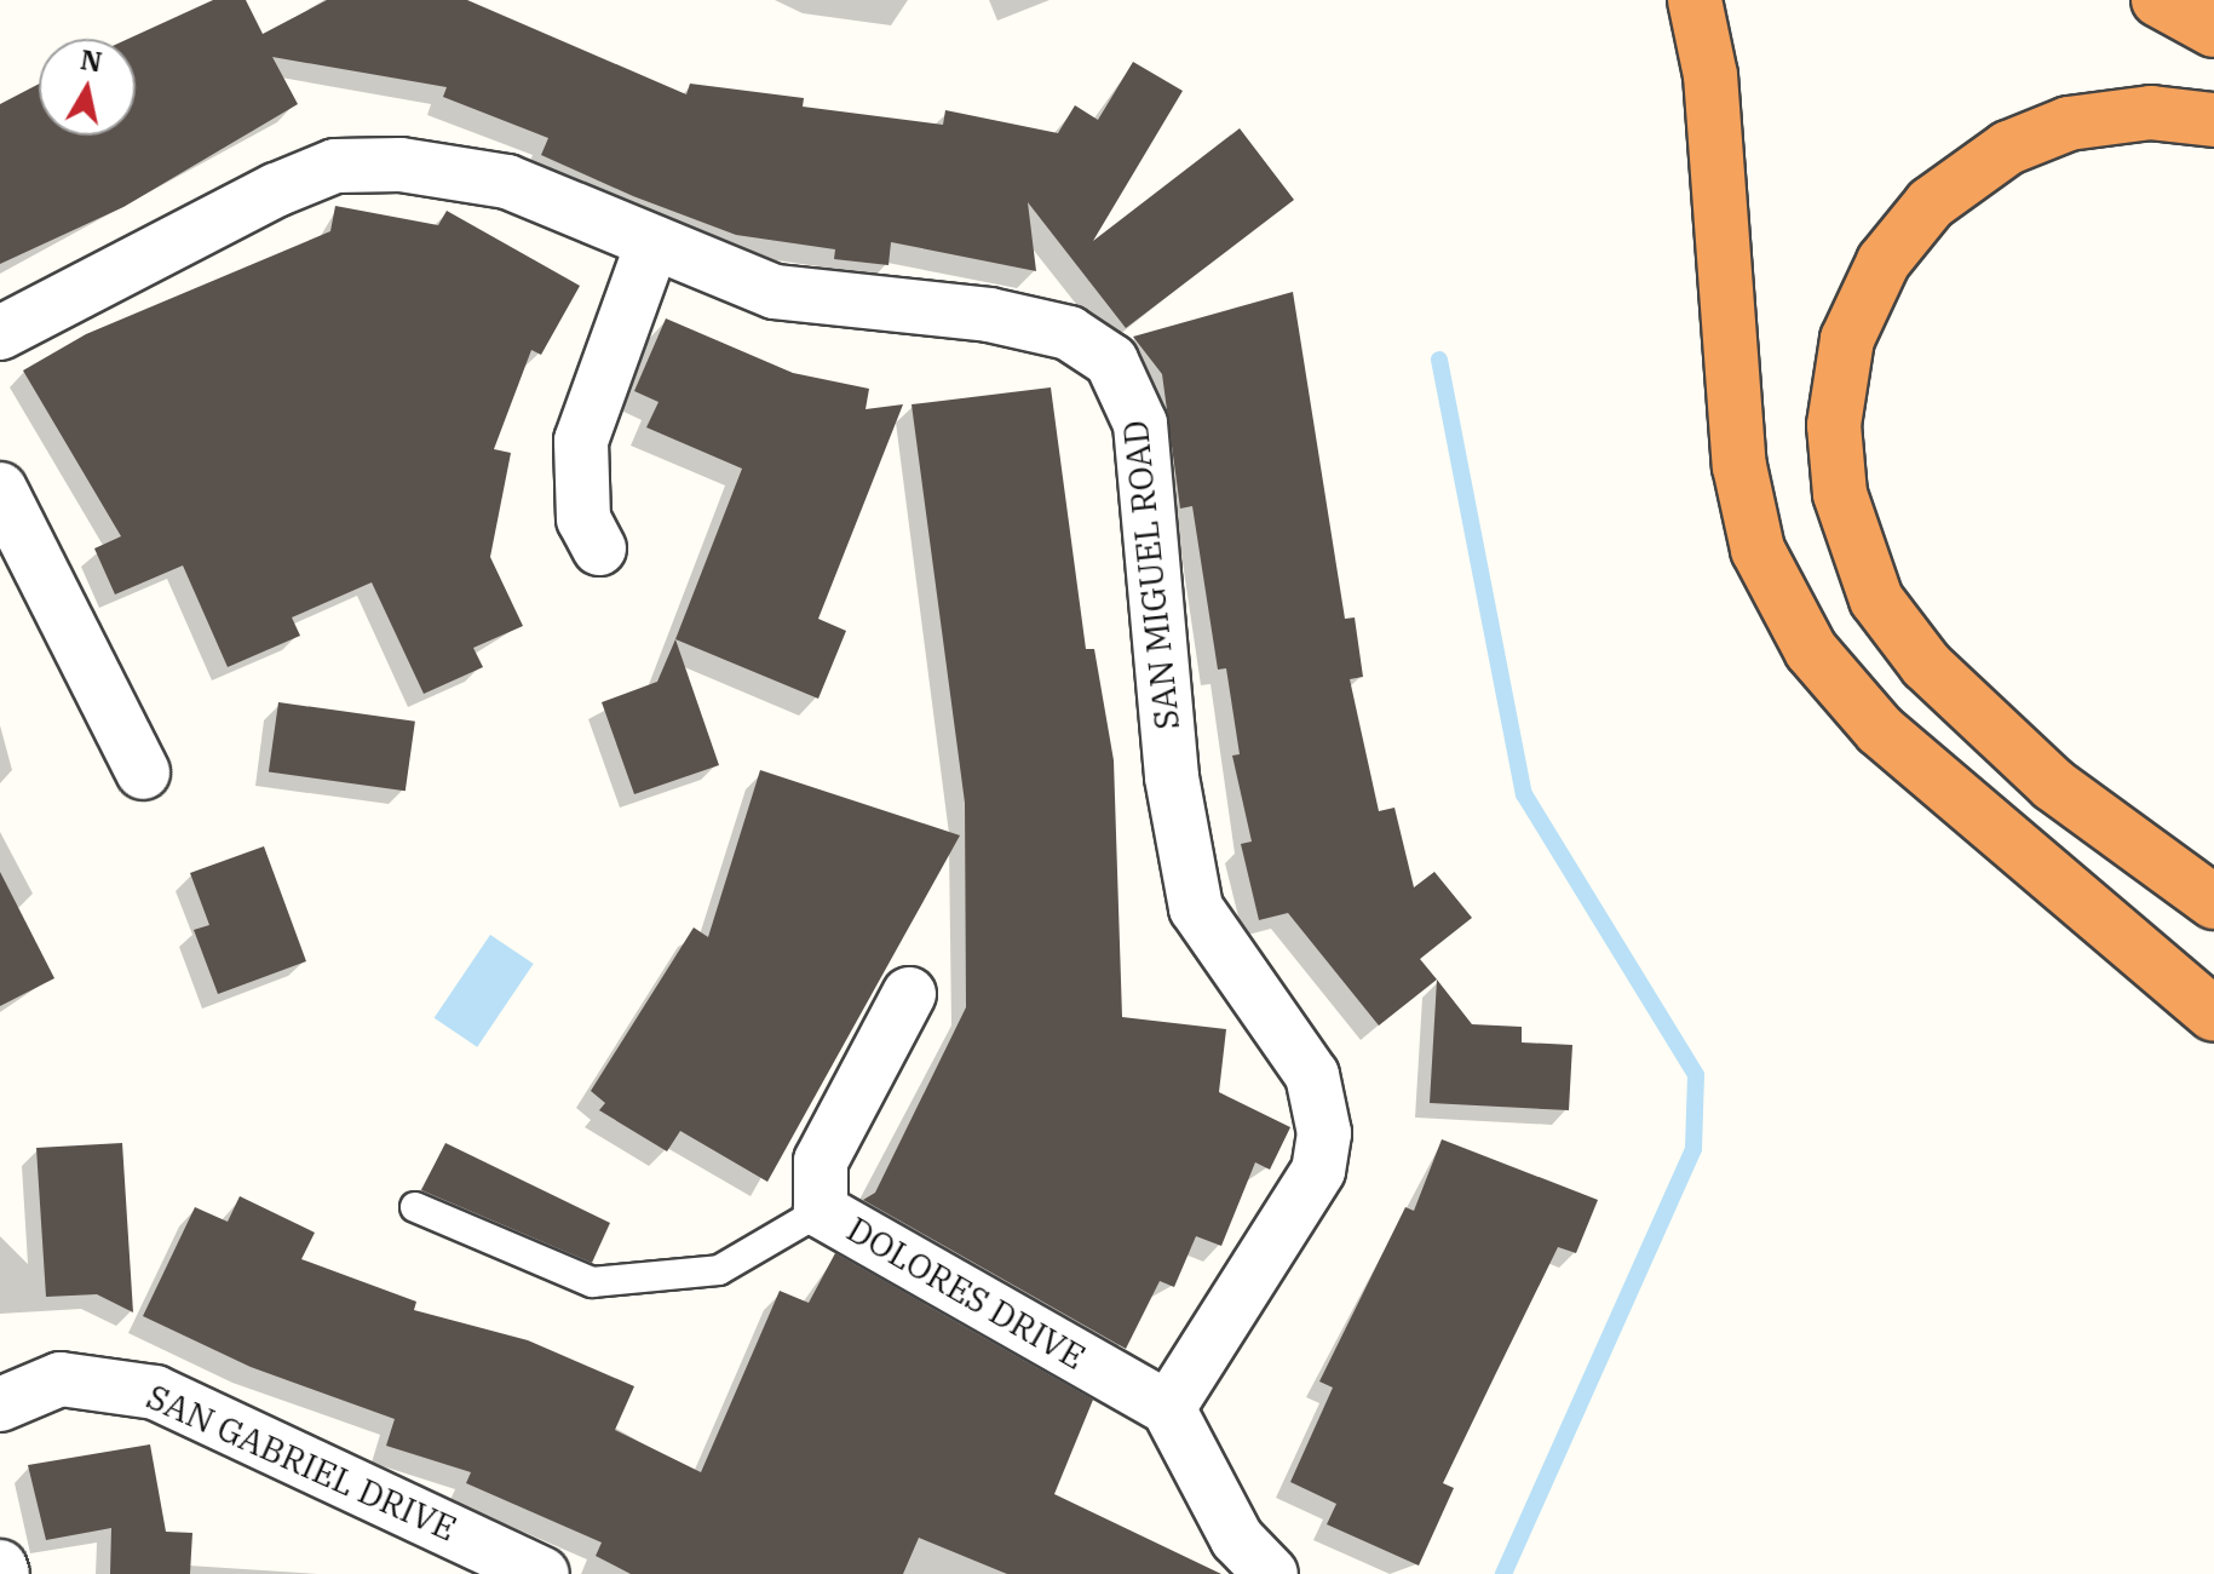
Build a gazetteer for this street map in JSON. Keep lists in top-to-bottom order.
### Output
{
  "streets": {
    "street": ["SAN MIGUEL ROAD", "DOLORES DRIVE", "SAN GABRIEL DRIVE"]
  },
  "crossings": [
    ["SAN MIGUEL ROAD", "DOLORES DRIVE"]
  ],
  "north": "top"
}
